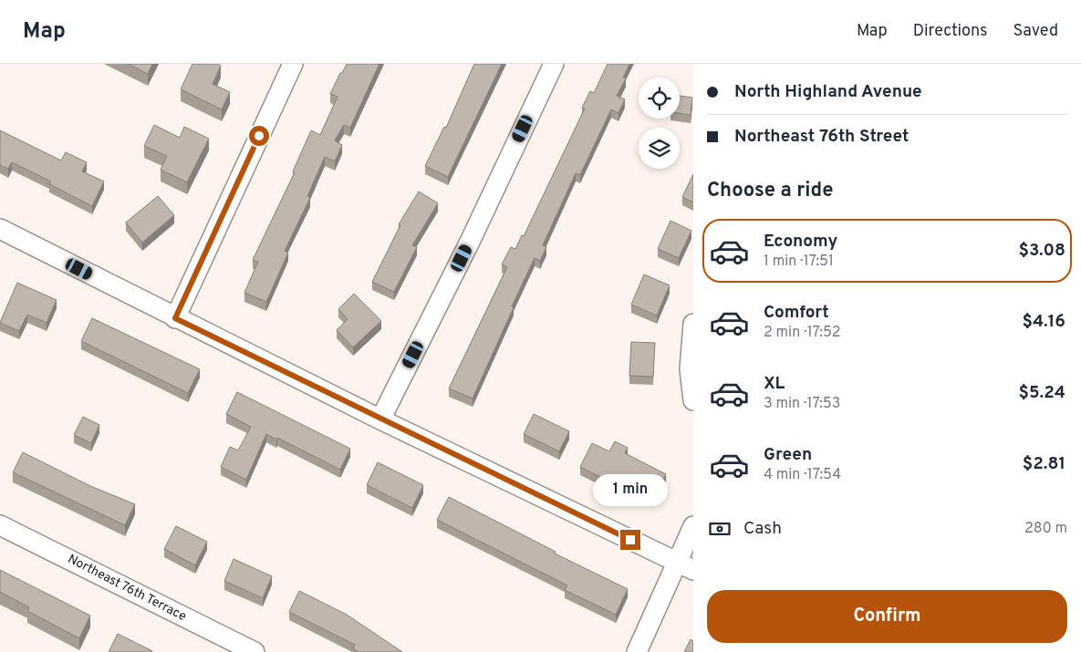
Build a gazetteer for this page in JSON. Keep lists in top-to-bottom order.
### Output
{
  "streets": {
    "street": ["Northeast 76th Terrace"]
  },
  "page": {
    "header": "Map",
    "nav": ["Map", "Directions", "Saved"],
    "banner": ["North Highland Avenue", "Northeast 76th Street"],
    "heading": "Choose a ride",
    "list": [
      {
        "name": "Economy",
        "note": "1 min · 17:51",
        "value": "$3.08"
      },
      {
        "name": "Comfort",
        "note": "2 min · 17:52",
        "value": "$4.16"
      },
      {
        "name": "XL",
        "note": "3 min · 17:53",
        "value": "$5.24"
      },
      {
        "name": "Green",
        "note": "4 min · 17:54",
        "value": "$2.81"
      }
    ],
    "bubble": "1 min",
    "pay": ["Cash", "280 m"],
    "buttons": "Confirm"
  }
}
